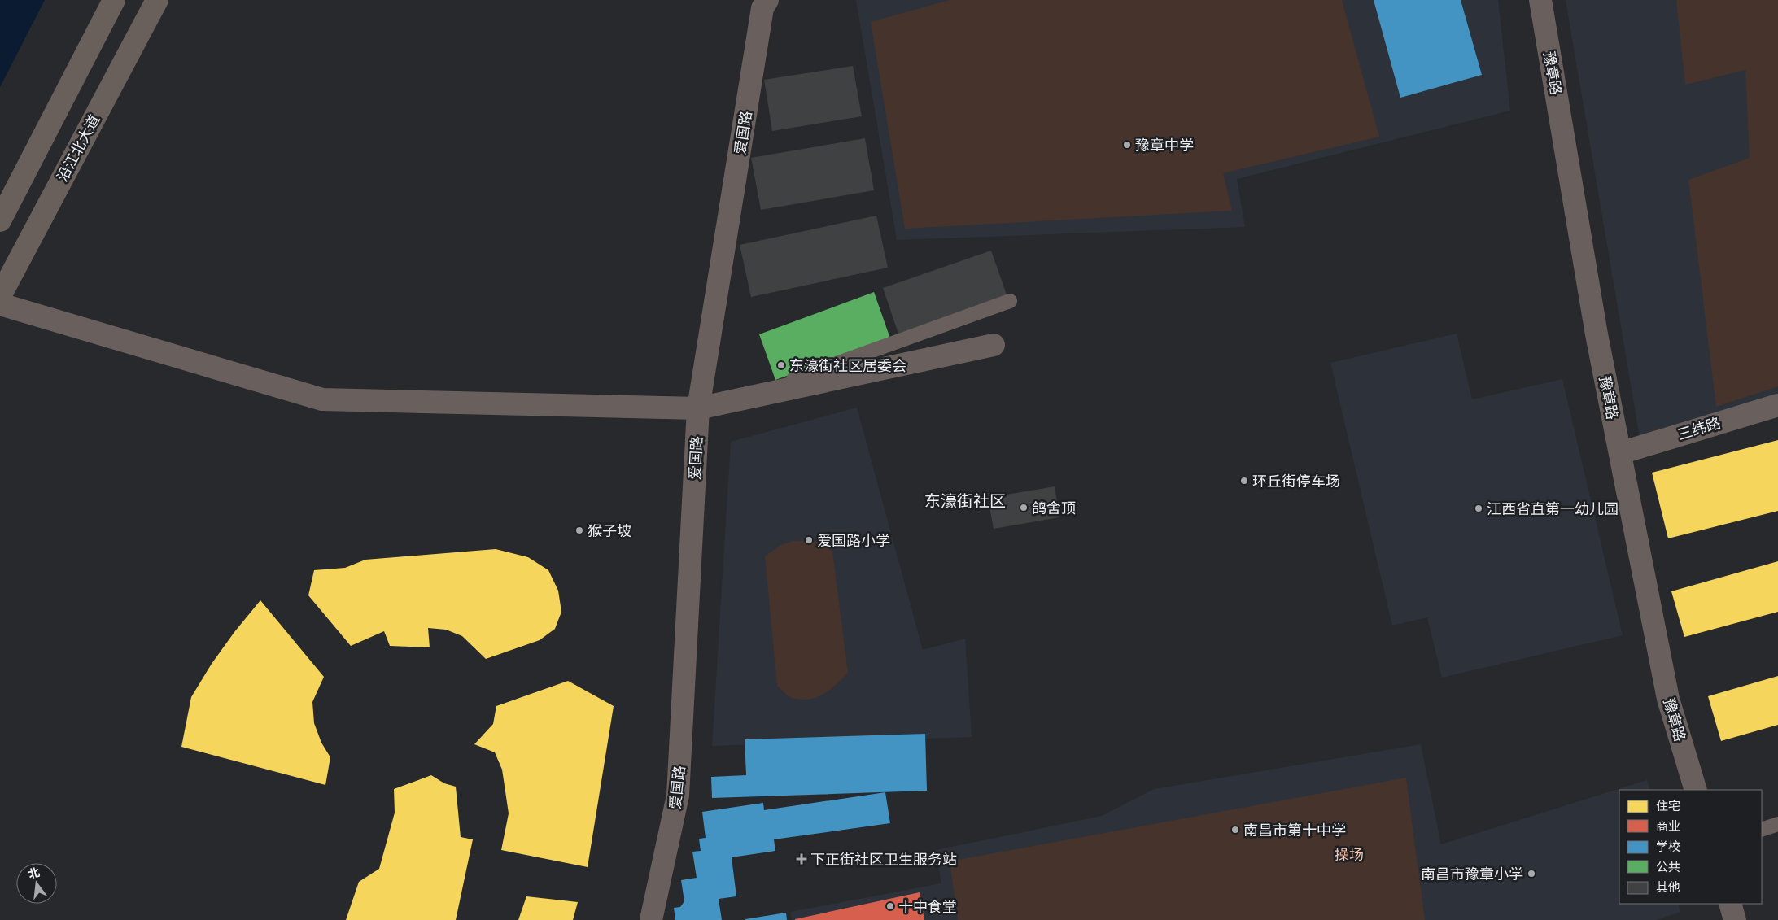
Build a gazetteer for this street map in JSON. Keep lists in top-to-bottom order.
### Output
{
  "streets": {
    "main road": ["沿江北大道"],
    "street": ["豫章路", "爱国路", "三纬路"]
  },
  "crossings": [
    ["豫章路", "三纬路"]
  ],
  "districts": ["东濠街社区"],
  "parks": ["操场"],
  "places": {
    "other": [
      "豫章中学",
      "东濠街社区居委会",
      "环丘街停车场",
      "鸽舍顶",
      "江西省直第一幼儿园",
      "猴子坡",
      "爱国路小学",
      "南昌市第十中学",
      "南昌市豫章小学",
      "十中食堂"
    ],
    "health": ["下正街社区卫生服务站"]
  },
  "legend": [
    "住宅",
    "商业",
    "学校",
    "公共",
    "其他"
  ],
  "north": "top"
}
